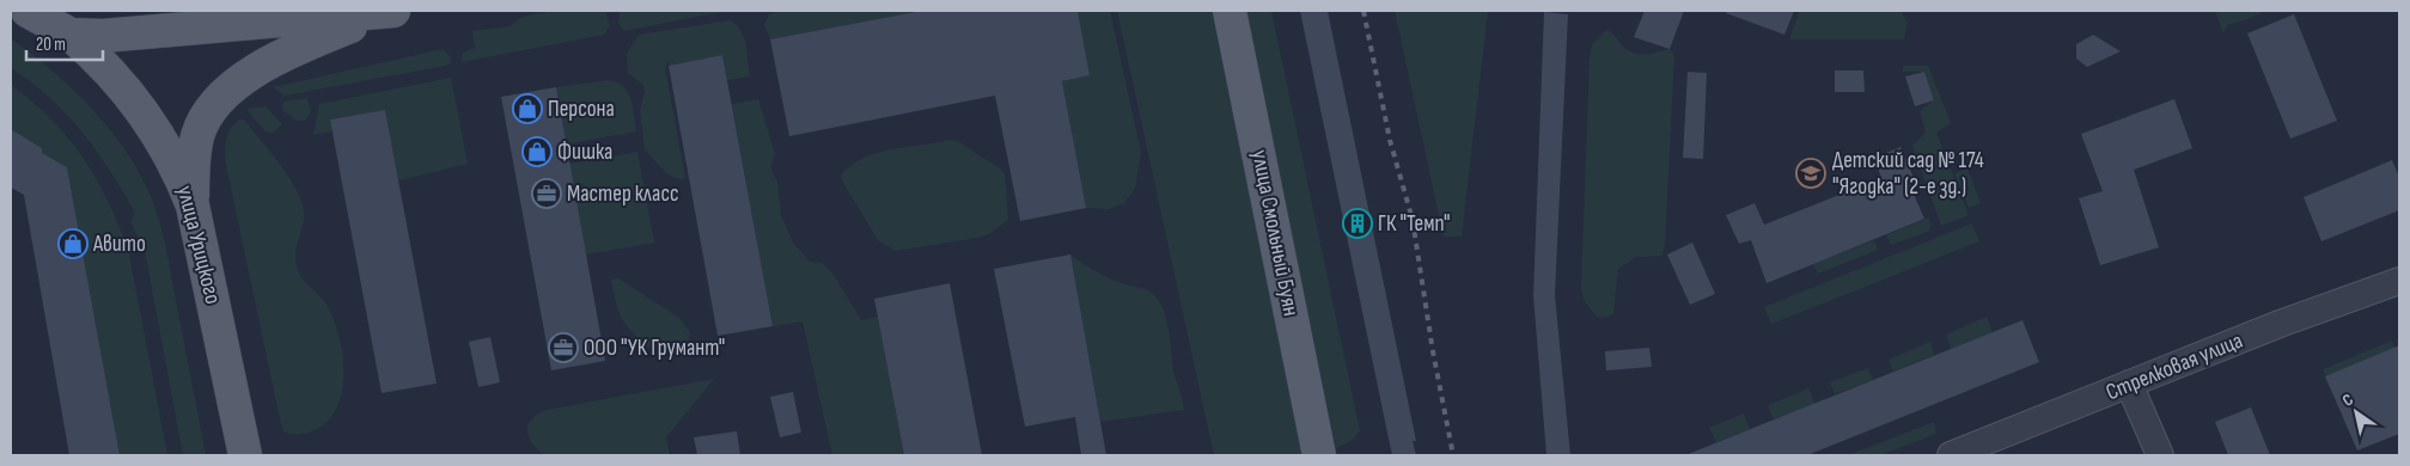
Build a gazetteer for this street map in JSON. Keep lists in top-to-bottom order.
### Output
{
  "streets": {
    "main road": ["улица Смольный Буян", "улица Урицкого"],
    "street": ["Стрелковая улица"]
  },
  "places": {
    "shop": ["Персона", "Фишка", "Авито"],
    "school or university": ["Детский сад № 174 \"Ягодка\" (2-е зд.)"],
    "office": ["Мастер класс", "ООО \"УК Грумант\""],
    "building": ["ГК \"Темп\""]
  },
  "scale_bar": "20 m",
  "north": "top left"
}
